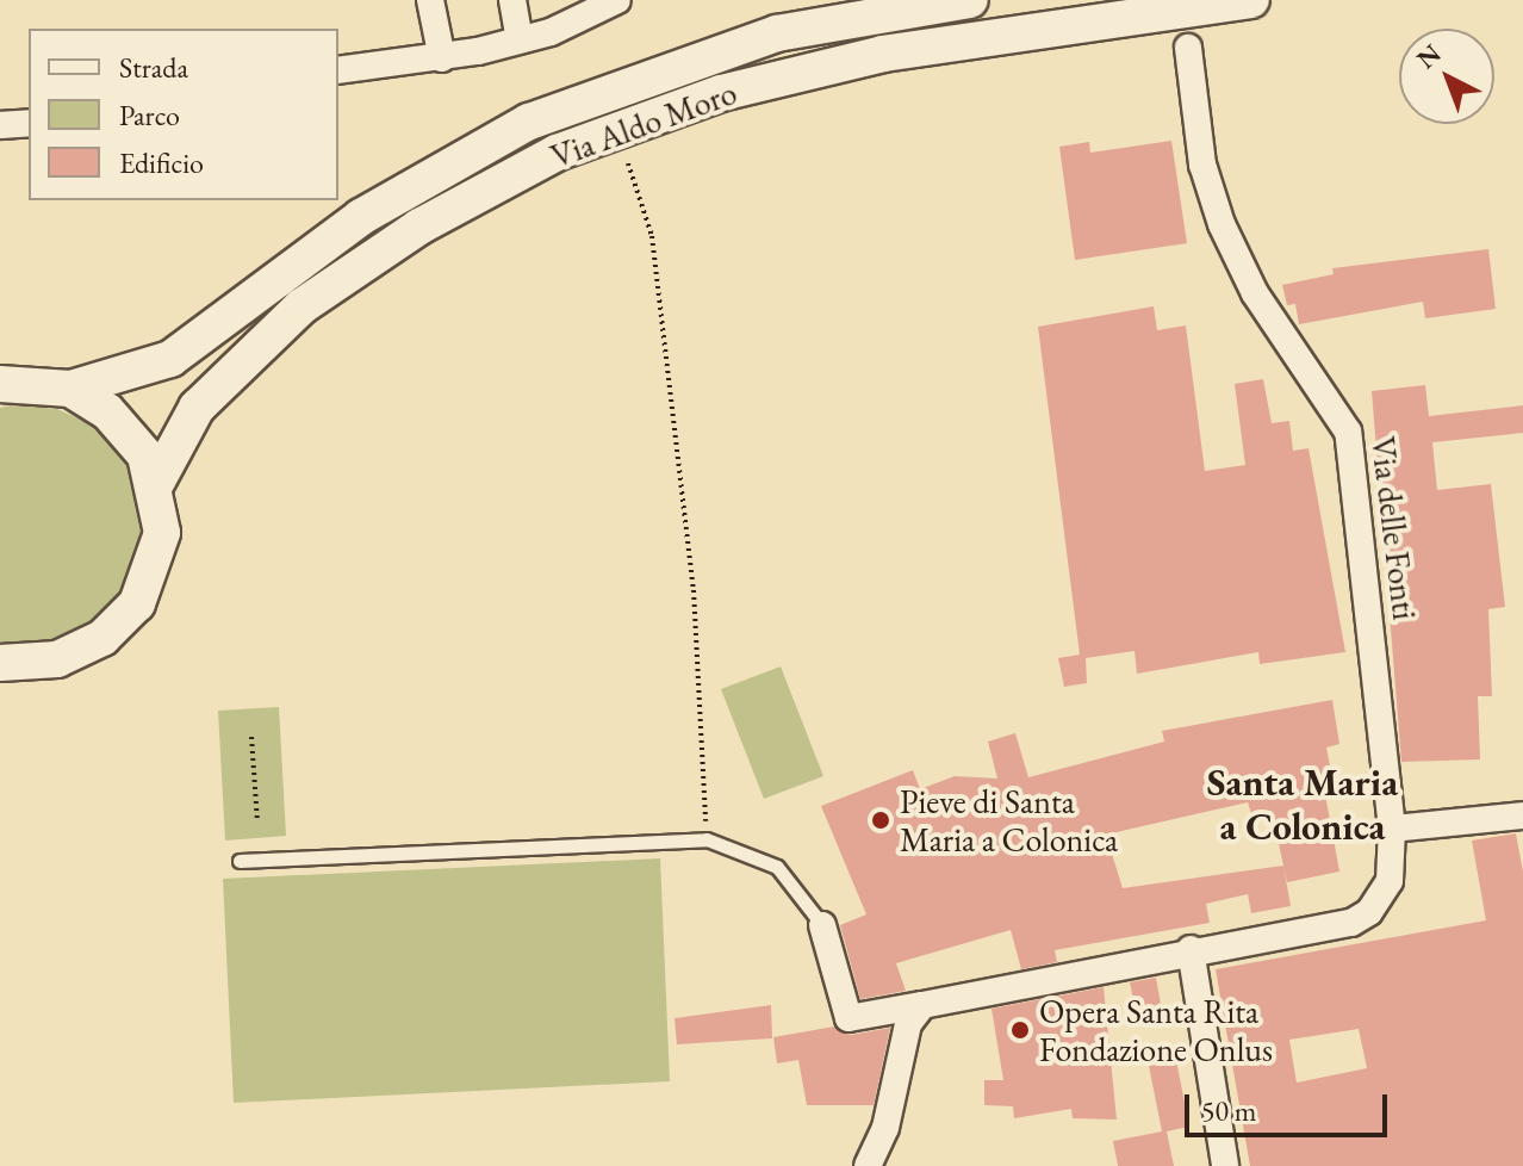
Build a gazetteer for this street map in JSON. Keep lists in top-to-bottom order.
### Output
{
  "streets": {
    "street": ["Via Aldo Moro", "Via delle Fonti"]
  },
  "districts": ["Santa Maria a Colonica"],
  "places": ["Pieve di Santa Maria a Colonica", "Opera Santa Rita Fondazione Onlus"],
  "legend": ["Strada", "Parco", "Edificio"],
  "scale_bar": "50 m",
  "north": "top left"
}
